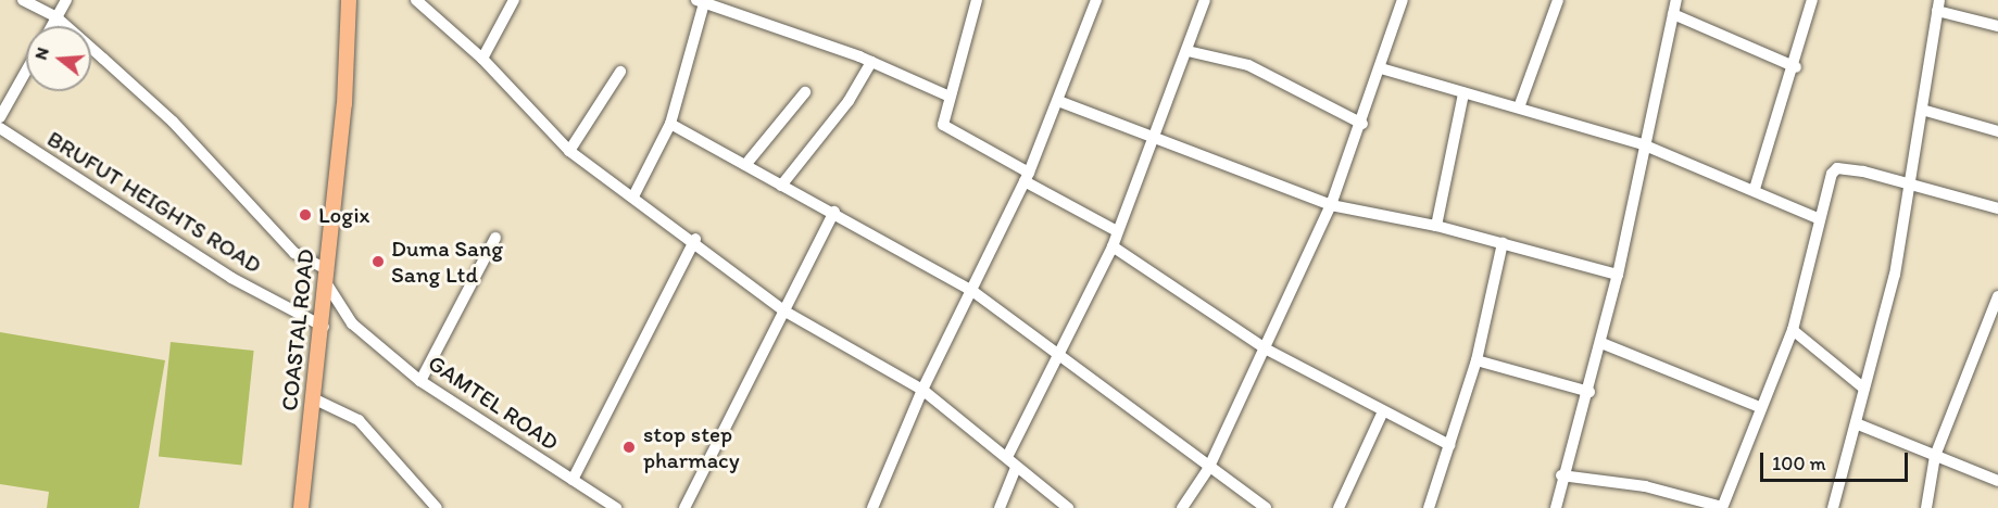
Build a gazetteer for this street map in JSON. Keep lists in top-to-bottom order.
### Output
{
  "streets": {
    "main road": ["COASTAL ROAD"],
    "street": ["BRUFUT HEIGHTS ROAD", "GAMTEL ROAD"]
  },
  "crossings": [
    ["BRUFUT HEIGHTS ROAD", "COASTAL ROAD"],
    ["COASTAL ROAD", "GAMTEL ROAD"]
  ],
  "places": ["Logix", "Duma Sang Sang Ltd", "stop step pharmacy"],
  "scale_bar": "100 m",
  "north": "left"
}
